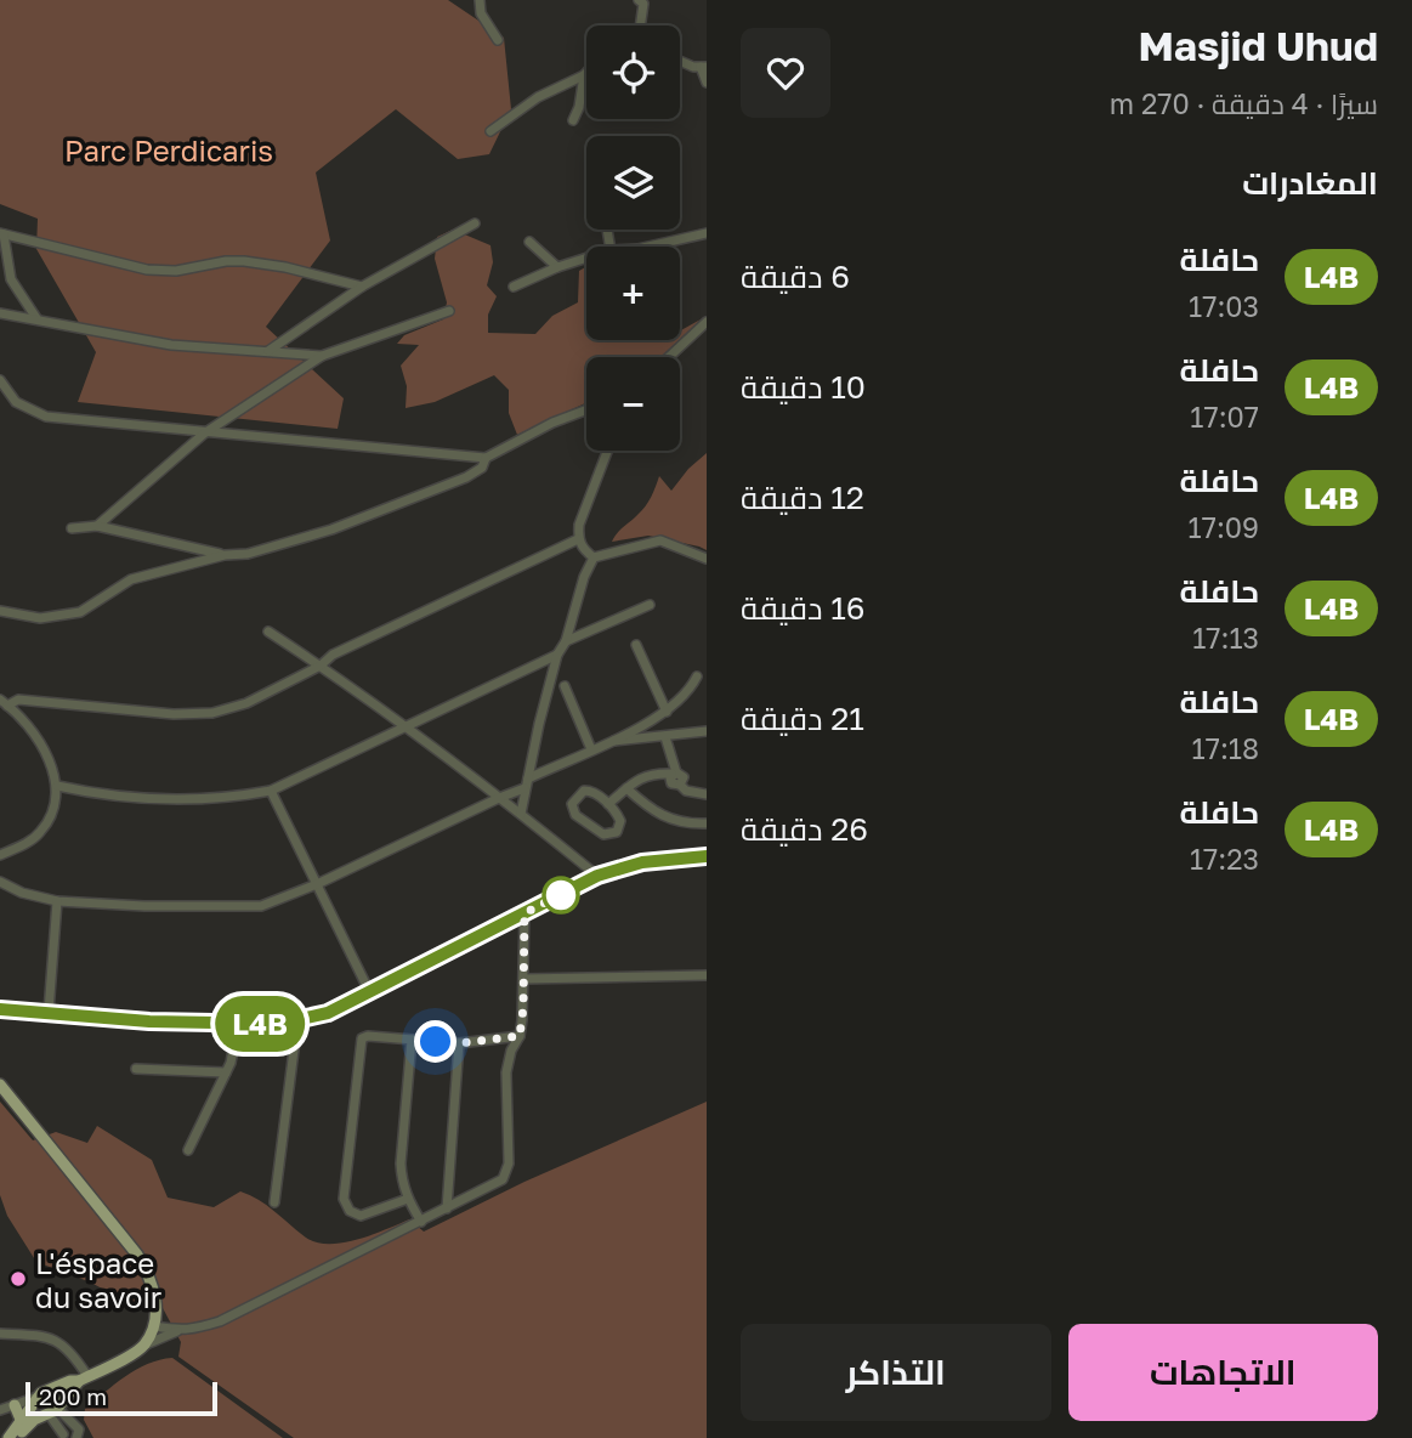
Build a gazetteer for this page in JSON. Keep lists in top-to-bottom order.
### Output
{
  "parks": ["Parc Perdicaris"],
  "places": ["L'éspace du savoir"],
  "lines": ["bus line L4B"],
  "scale_bar": "200 m",
  "page": {
    "heading": [
      ["Masjid Uhud", "سيرًا · 4 دقيقة · 270 m"],
      "المغادرات"
    ],
    "on_map": "L4B",
    "map_buttons": ["+", "−"],
    "list": [
      {
        "mark": "L4B",
        "name": "حافلة",
        "note": "17:03",
        "value": "6 دقيقة"
      },
      {
        "mark": "L4B",
        "name": "حافلة",
        "note": "17:07",
        "value": "10 دقيقة"
      },
      {
        "mark": "L4B",
        "name": "حافلة",
        "note": "17:09",
        "value": "12 دقيقة"
      },
      {
        "mark": "L4B",
        "name": "حافلة",
        "note": "17:13",
        "value": "16 دقيقة"
      },
      {
        "mark": "L4B",
        "name": "حافلة",
        "note": "17:18",
        "value": "21 دقيقة"
      },
      {
        "mark": "L4B",
        "name": "حافلة",
        "note": "17:23",
        "value": "26 دقيقة"
      }
    ],
    "buttons": ["الاتجاهات", "التذاكر"],
    "scale": "200 m"
  }
}
